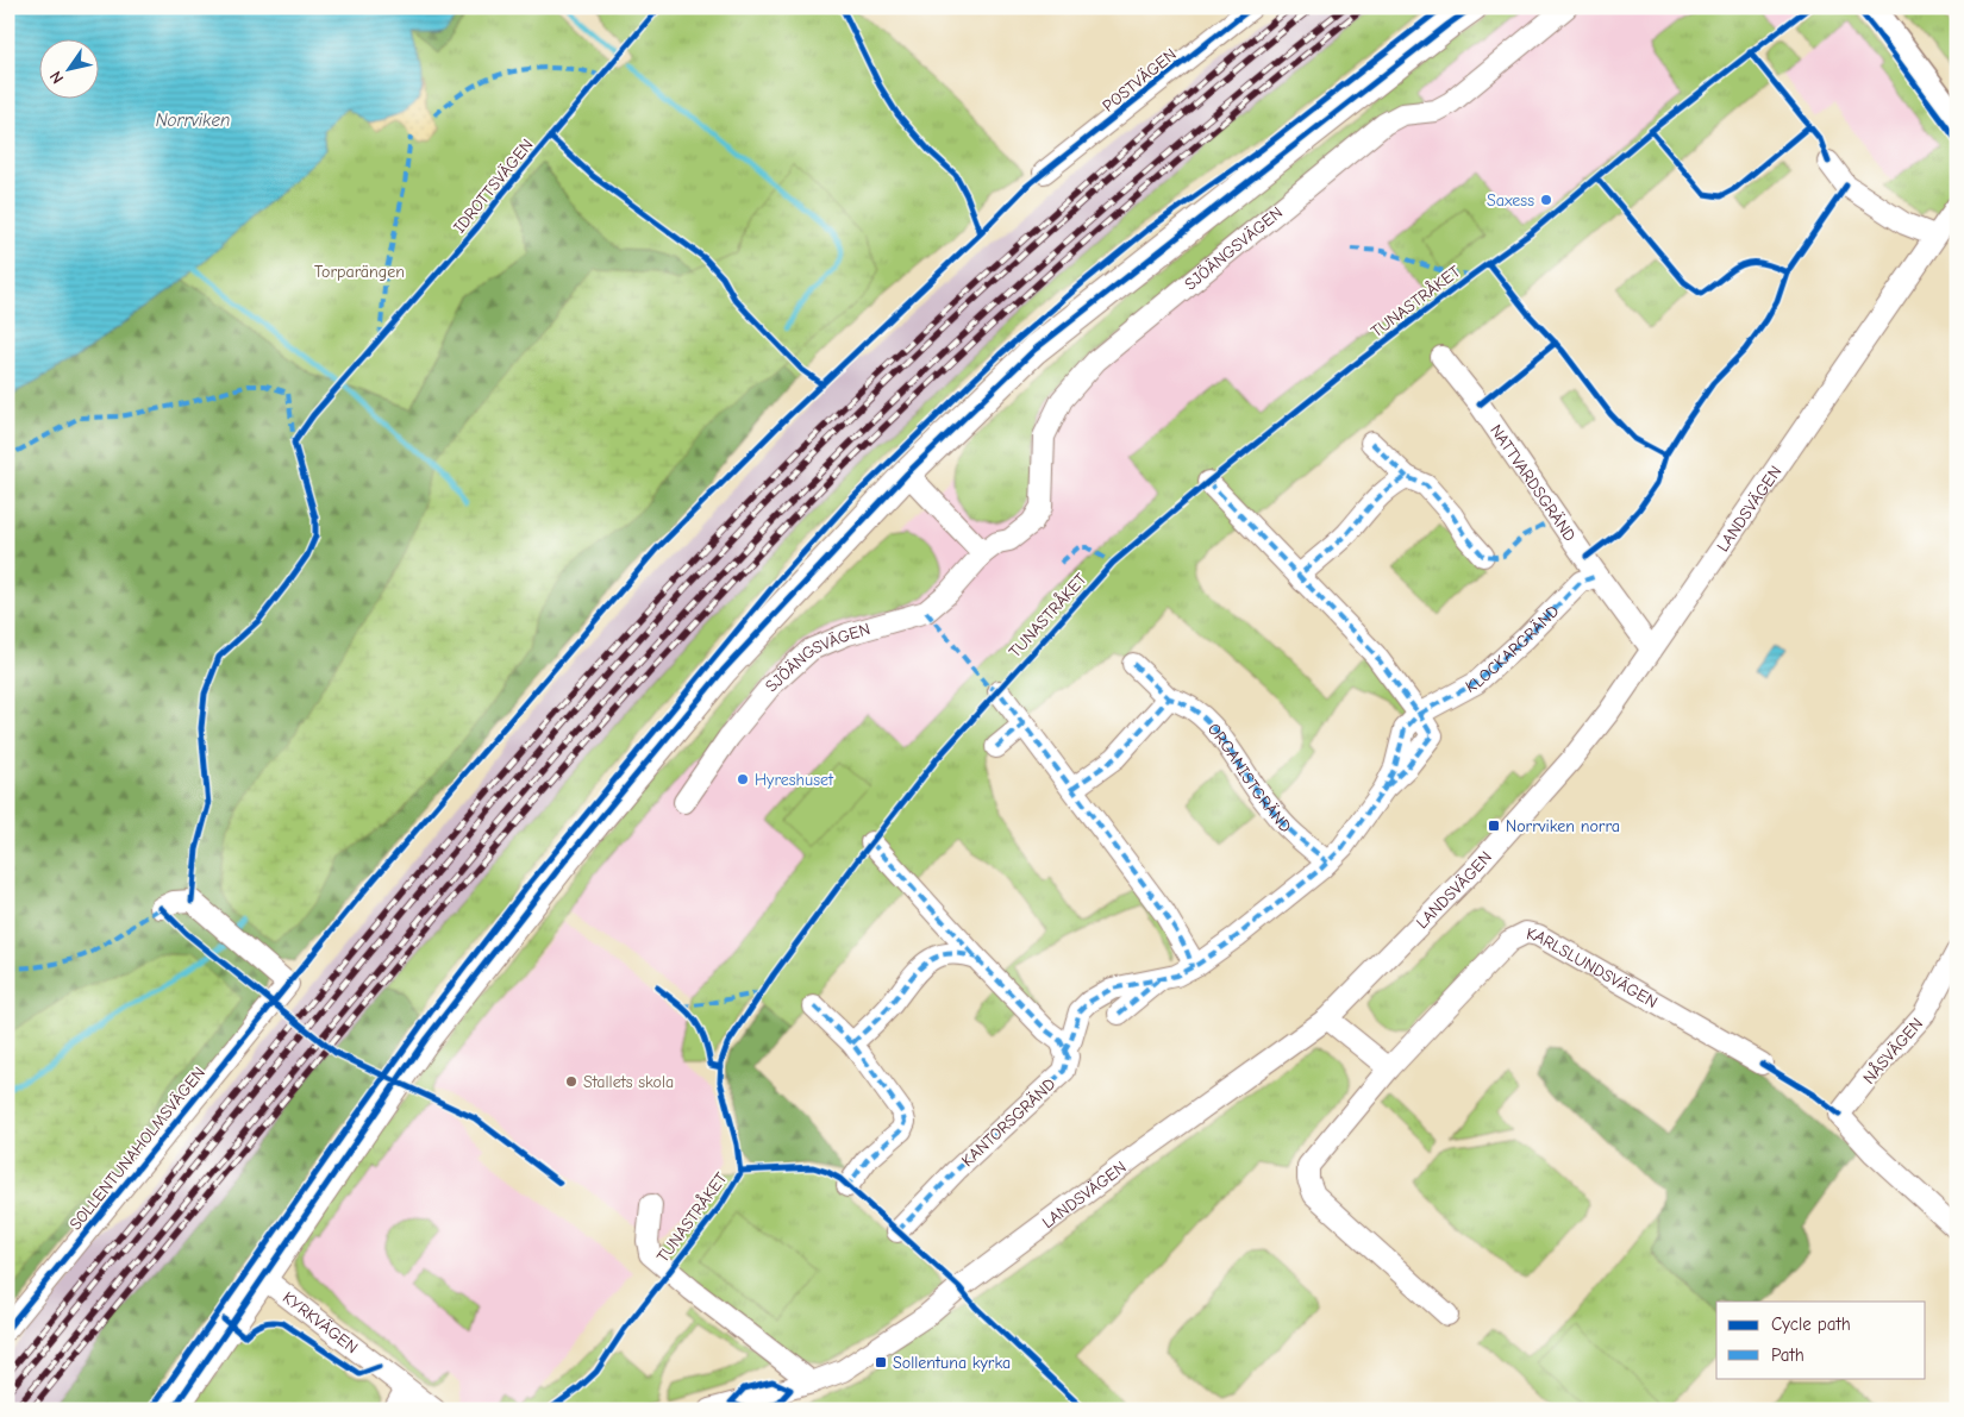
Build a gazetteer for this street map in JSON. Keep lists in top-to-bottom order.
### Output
{
  "streets": {
    "street": [
      "POSTVÄGEN",
      "SJÖÄNGSVÄGEN",
      "NATTVARDSGRÄND",
      "LANDSVÄGEN",
      "KLOCKARGRÄND",
      "ORGANISTGRÄND",
      "KARLSLUNDSVÄGEN",
      "NÅSVÄGEN",
      "KANTORSGRÄND",
      "SOLLENTUNAHOLMSVÄGEN",
      "KYRKVÄGEN"
    ],
    "cycle path": ["IDROTTSVÄGEN", "TUNASTRÅKET"]
  },
  "crossings": [
    ["NATTVARDSGRÄND", "LANDSVÄGEN"],
    ["NATTVARDSGRÄND", "KLOCKARGRÄND"]
  ],
  "water": ["Norrviken"],
  "parks": ["Torparängen"],
  "places": {
    "other": ["Saxess", "Hyreshuset", "Stallets skola"],
    "transit": ["Norrviken norra", "Sollentuna kyrka"]
  },
  "legend": ["Cycle path", "Path"],
  "north": "bottom left"
}
